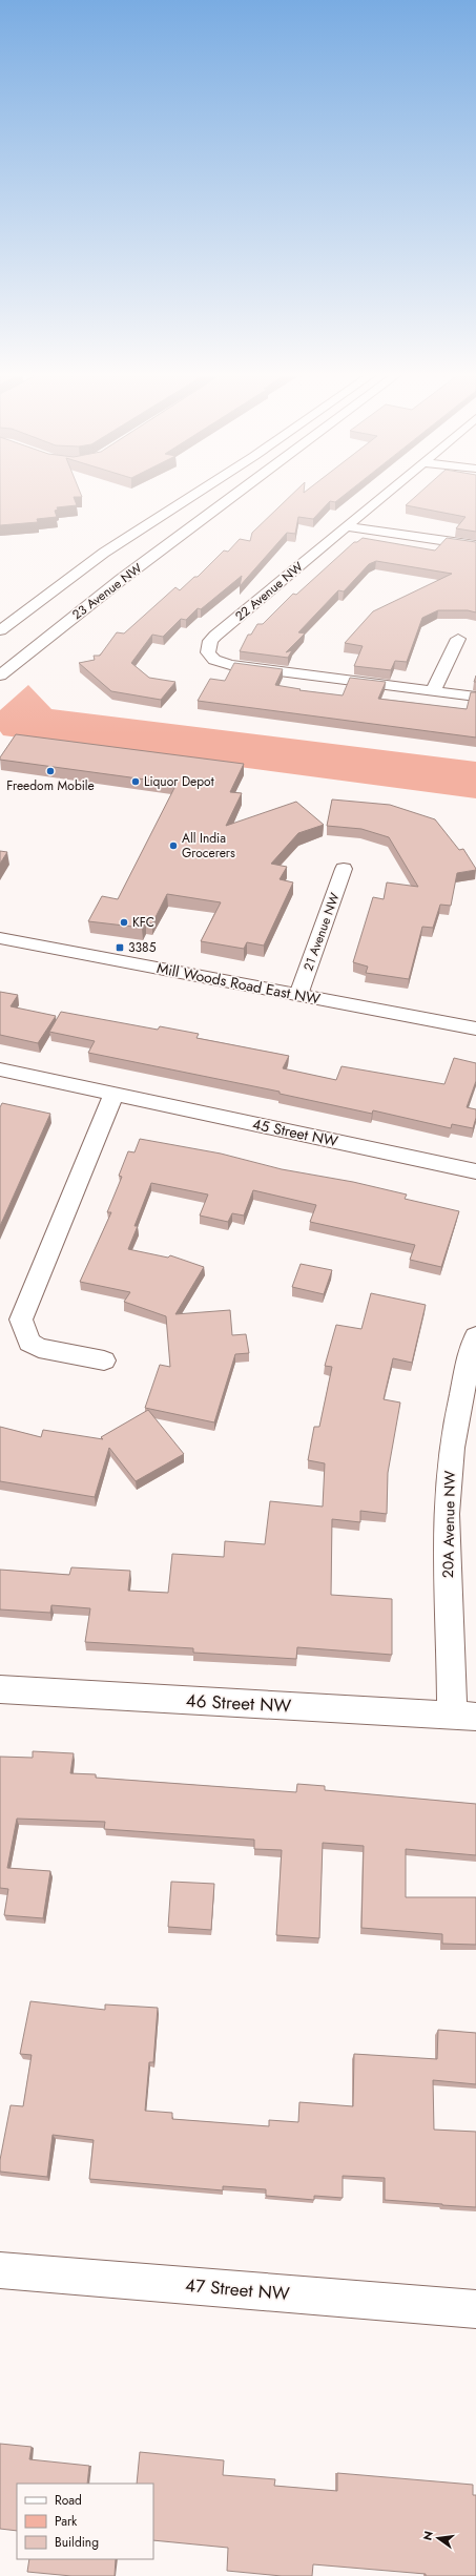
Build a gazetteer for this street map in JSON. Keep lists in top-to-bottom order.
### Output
{
  "streets": {
    "street": [
      "23 Avenue NW",
      "22 Avenue NW",
      "21 Avenue NW",
      "Mill Woods Road East NW",
      "45 Street NW",
      "20A Avenue NW",
      "46 Street NW",
      "47 Street NW"
    ]
  },
  "crossings": [
    ["21 Avenue NW", "Mill Woods Road East NW"],
    ["20A Avenue NW", "46 Street NW"]
  ],
  "places": {
    "other": [
      "Freedom Mobile",
      "Liquor Depot",
      "All India Grocerers",
      "KFC"
    ],
    "transit": ["3385"]
  },
  "legend": ["Road", "Park", "Building"],
  "north": "left"
}
